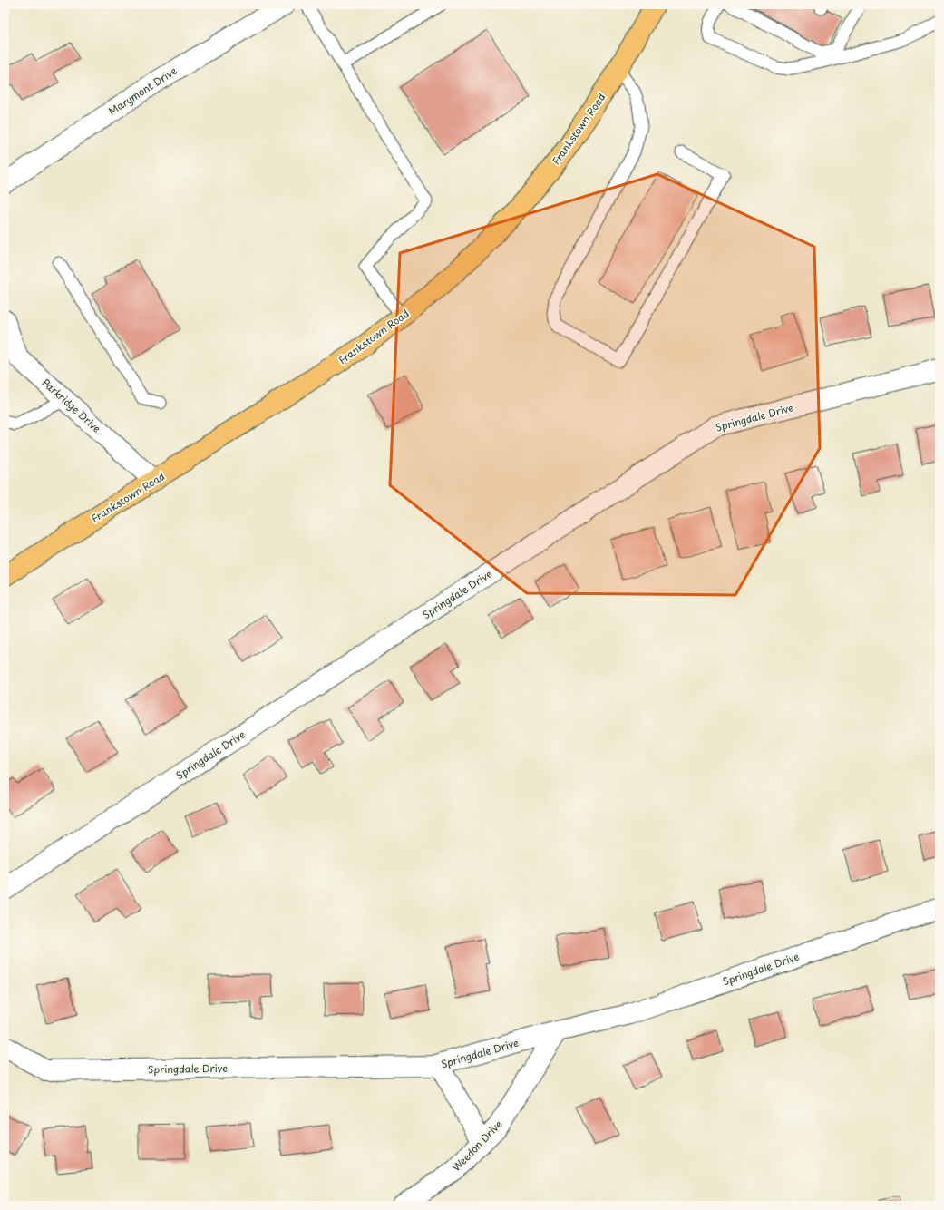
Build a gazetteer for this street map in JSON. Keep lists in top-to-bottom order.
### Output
{
  "streets": {
    "main road": ["Frankstown Road"],
    "street": [
      "Marymont Drive",
      "Parkridge Drive",
      "Springdale Drive",
      "Weedon Drive"
    ]
  },
  "crossings": [
    ["Frankstown Road", "Parkridge Drive"],
    ["Springdale Drive", "Weedon Drive"]
  ]
}
